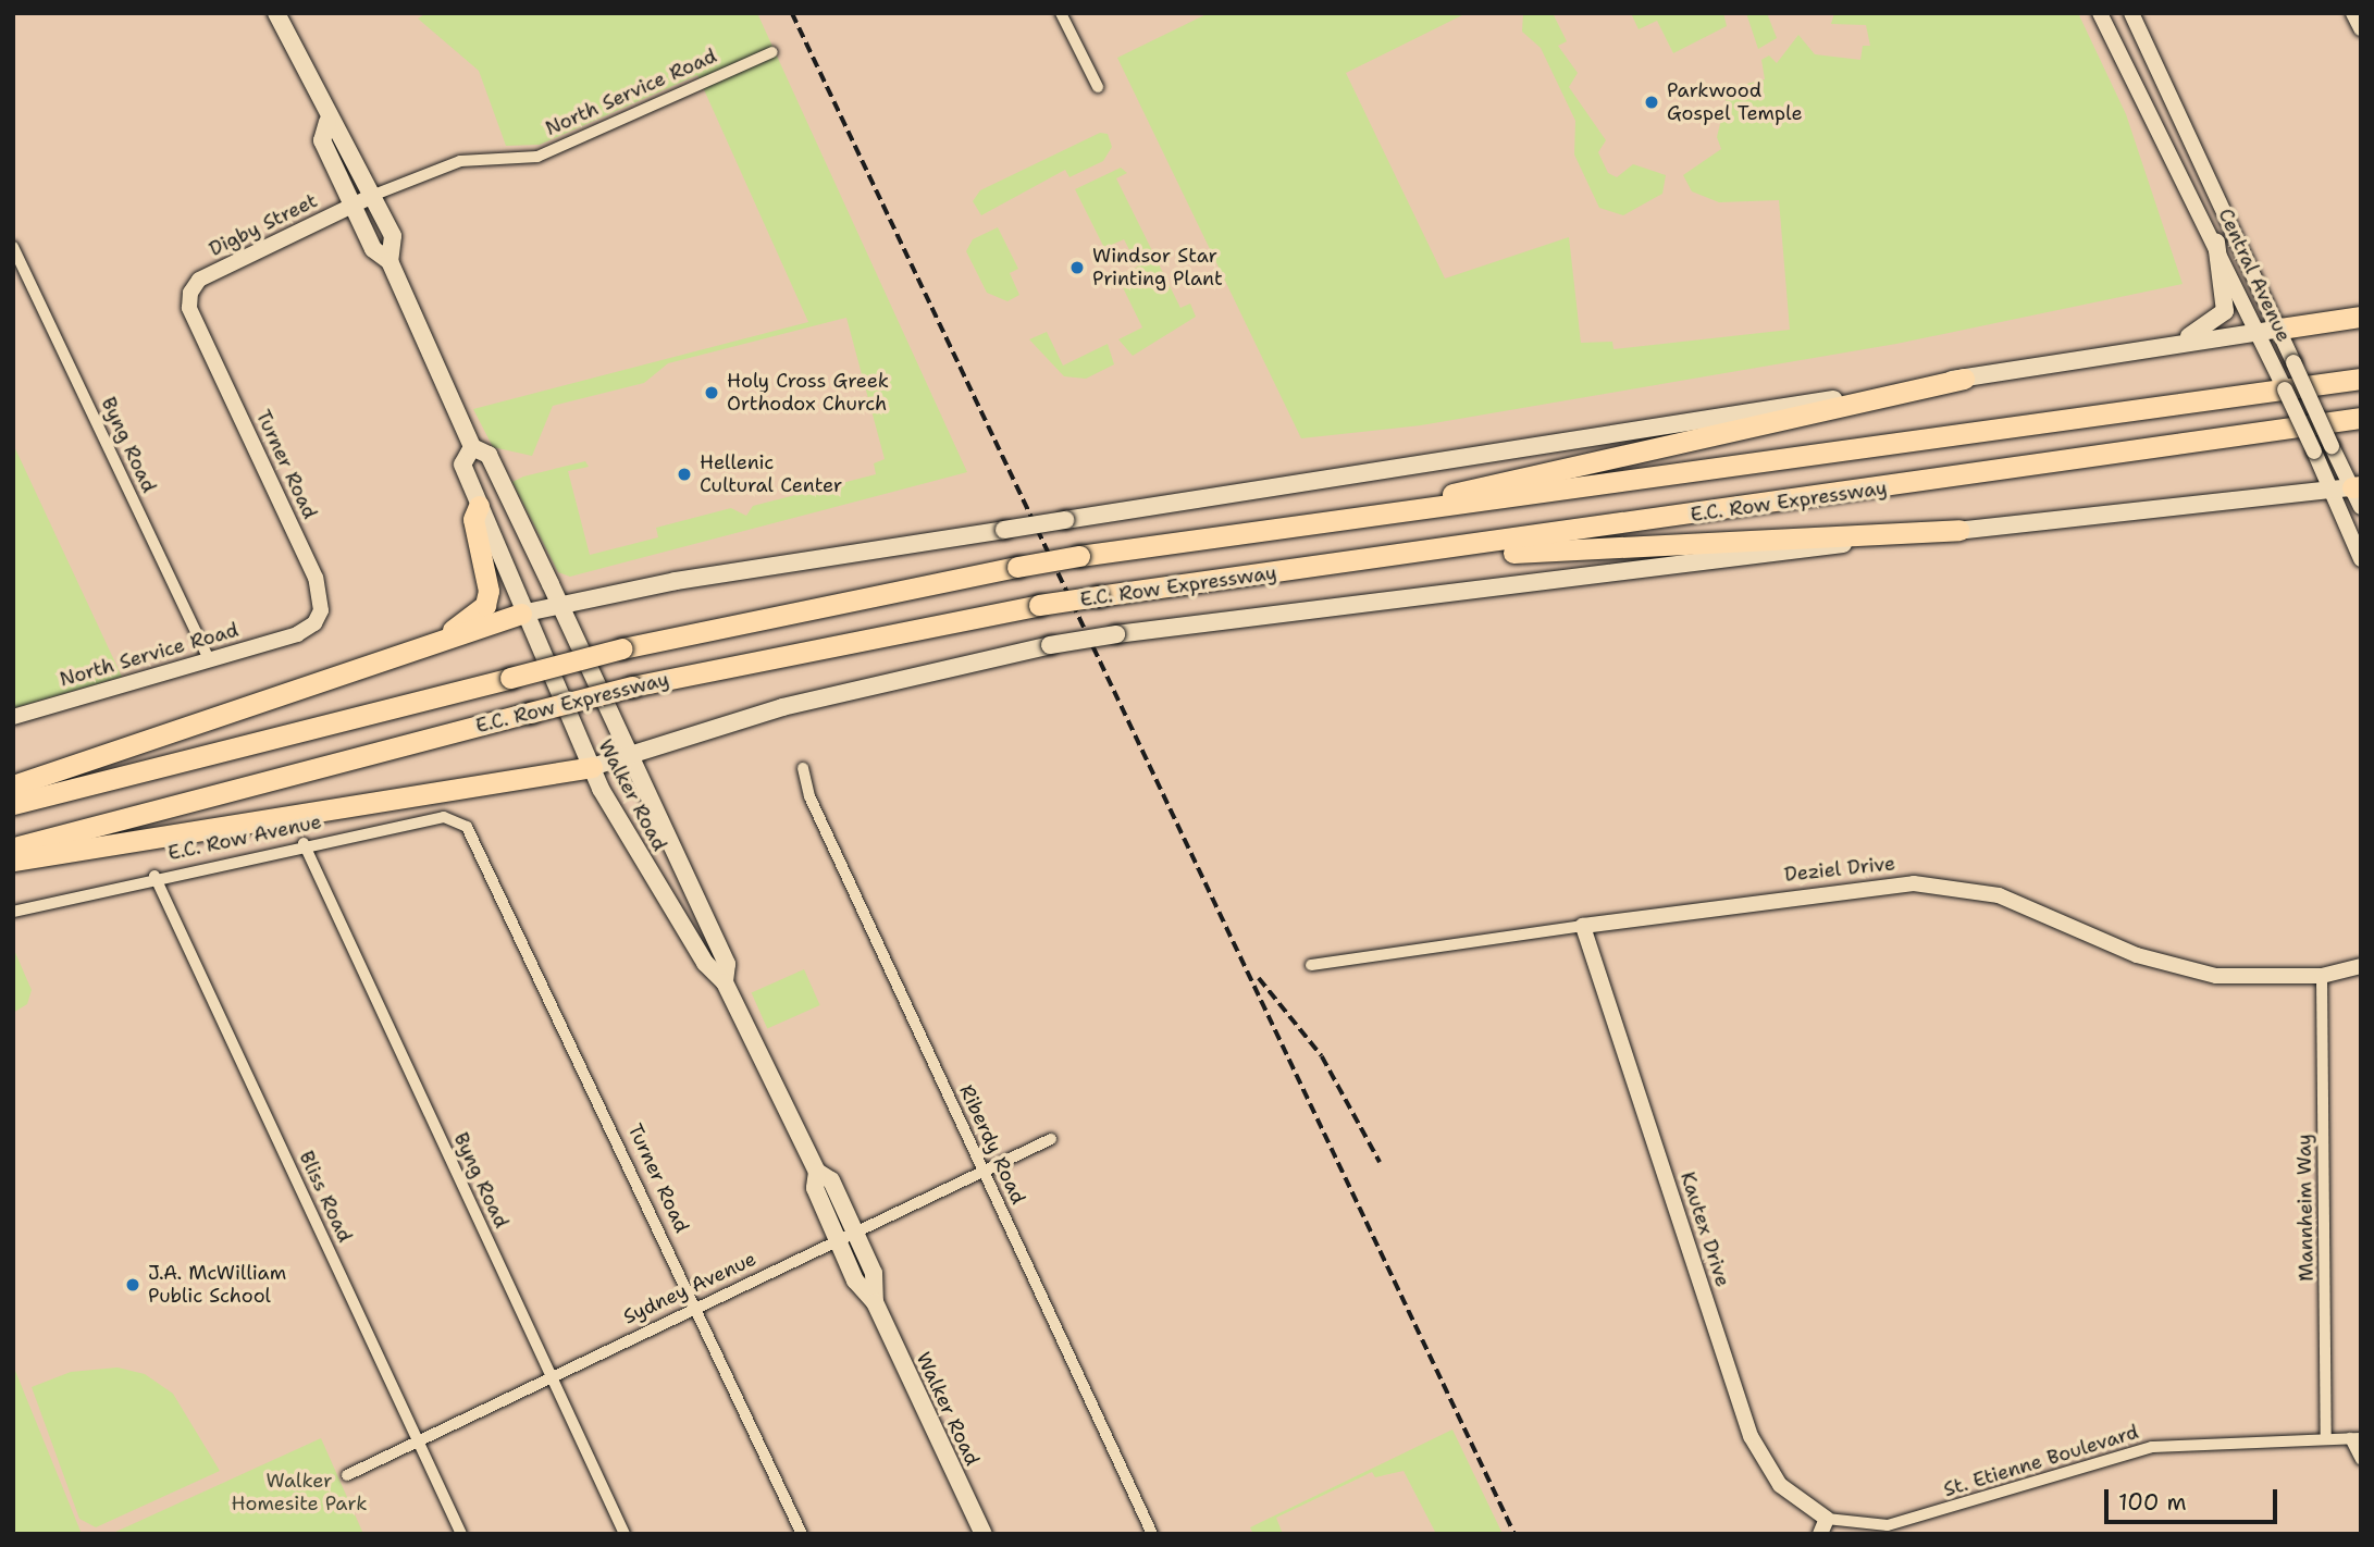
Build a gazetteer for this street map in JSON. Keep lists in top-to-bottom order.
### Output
{
  "streets": {
    "highway": ["E.C. Row Expressway"],
    "main road": ["Walker Road"],
    "street": [
      "North Service Road",
      "Digby Street",
      "Central Avenue",
      "Byng Road",
      "Turner Road",
      "E.C. Row Avenue",
      "Deziel Drive",
      "Riberdy Road",
      "Bliss Road",
      "Mannheim Way",
      "Kautex Drive",
      "Sydney Avenue",
      "St. Etienne Boulevard"
    ]
  },
  "crossings": [
    ["North Service Road", "Digby Street"],
    ["North Service Road", "Byng Road"],
    ["North Service Road", "Turner Road"],
    ["North Service Road", "Walker Road"],
    ["Digby Street", "Turner Road"],
    ["Digby Street", "Walker Road"],
    ["Byng Road", "E.C. Row Avenue"],
    ["Byng Road", "Sydney Avenue"],
    ["Turner Road", "E.C. Row Avenue"],
    ["Turner Road", "Sydney Avenue"],
    ["Walker Road", "Sydney Avenue"],
    ["E.C. Row Avenue", "Bliss Road"],
    ["Deziel Drive", "Mannheim Way"],
    ["Deziel Drive", "Kautex Drive"],
    ["Riberdy Road", "Sydney Avenue"],
    ["Bliss Road", "Sydney Avenue"],
    ["Mannheim Way", "St. Etienne Boulevard"],
    ["Kautex Drive", "St. Etienne Boulevard"]
  ],
  "parks": ["Walker Homesite Park"],
  "places": [
    "Parkwood Gospel Temple",
    "Windsor Star Printing Plant",
    "Holy Cross Greek Orthodox Church",
    "Hellenic Cultural Center",
    "J.A. McWilliam Public School"
  ],
  "scale_bar": "100 m"
}
